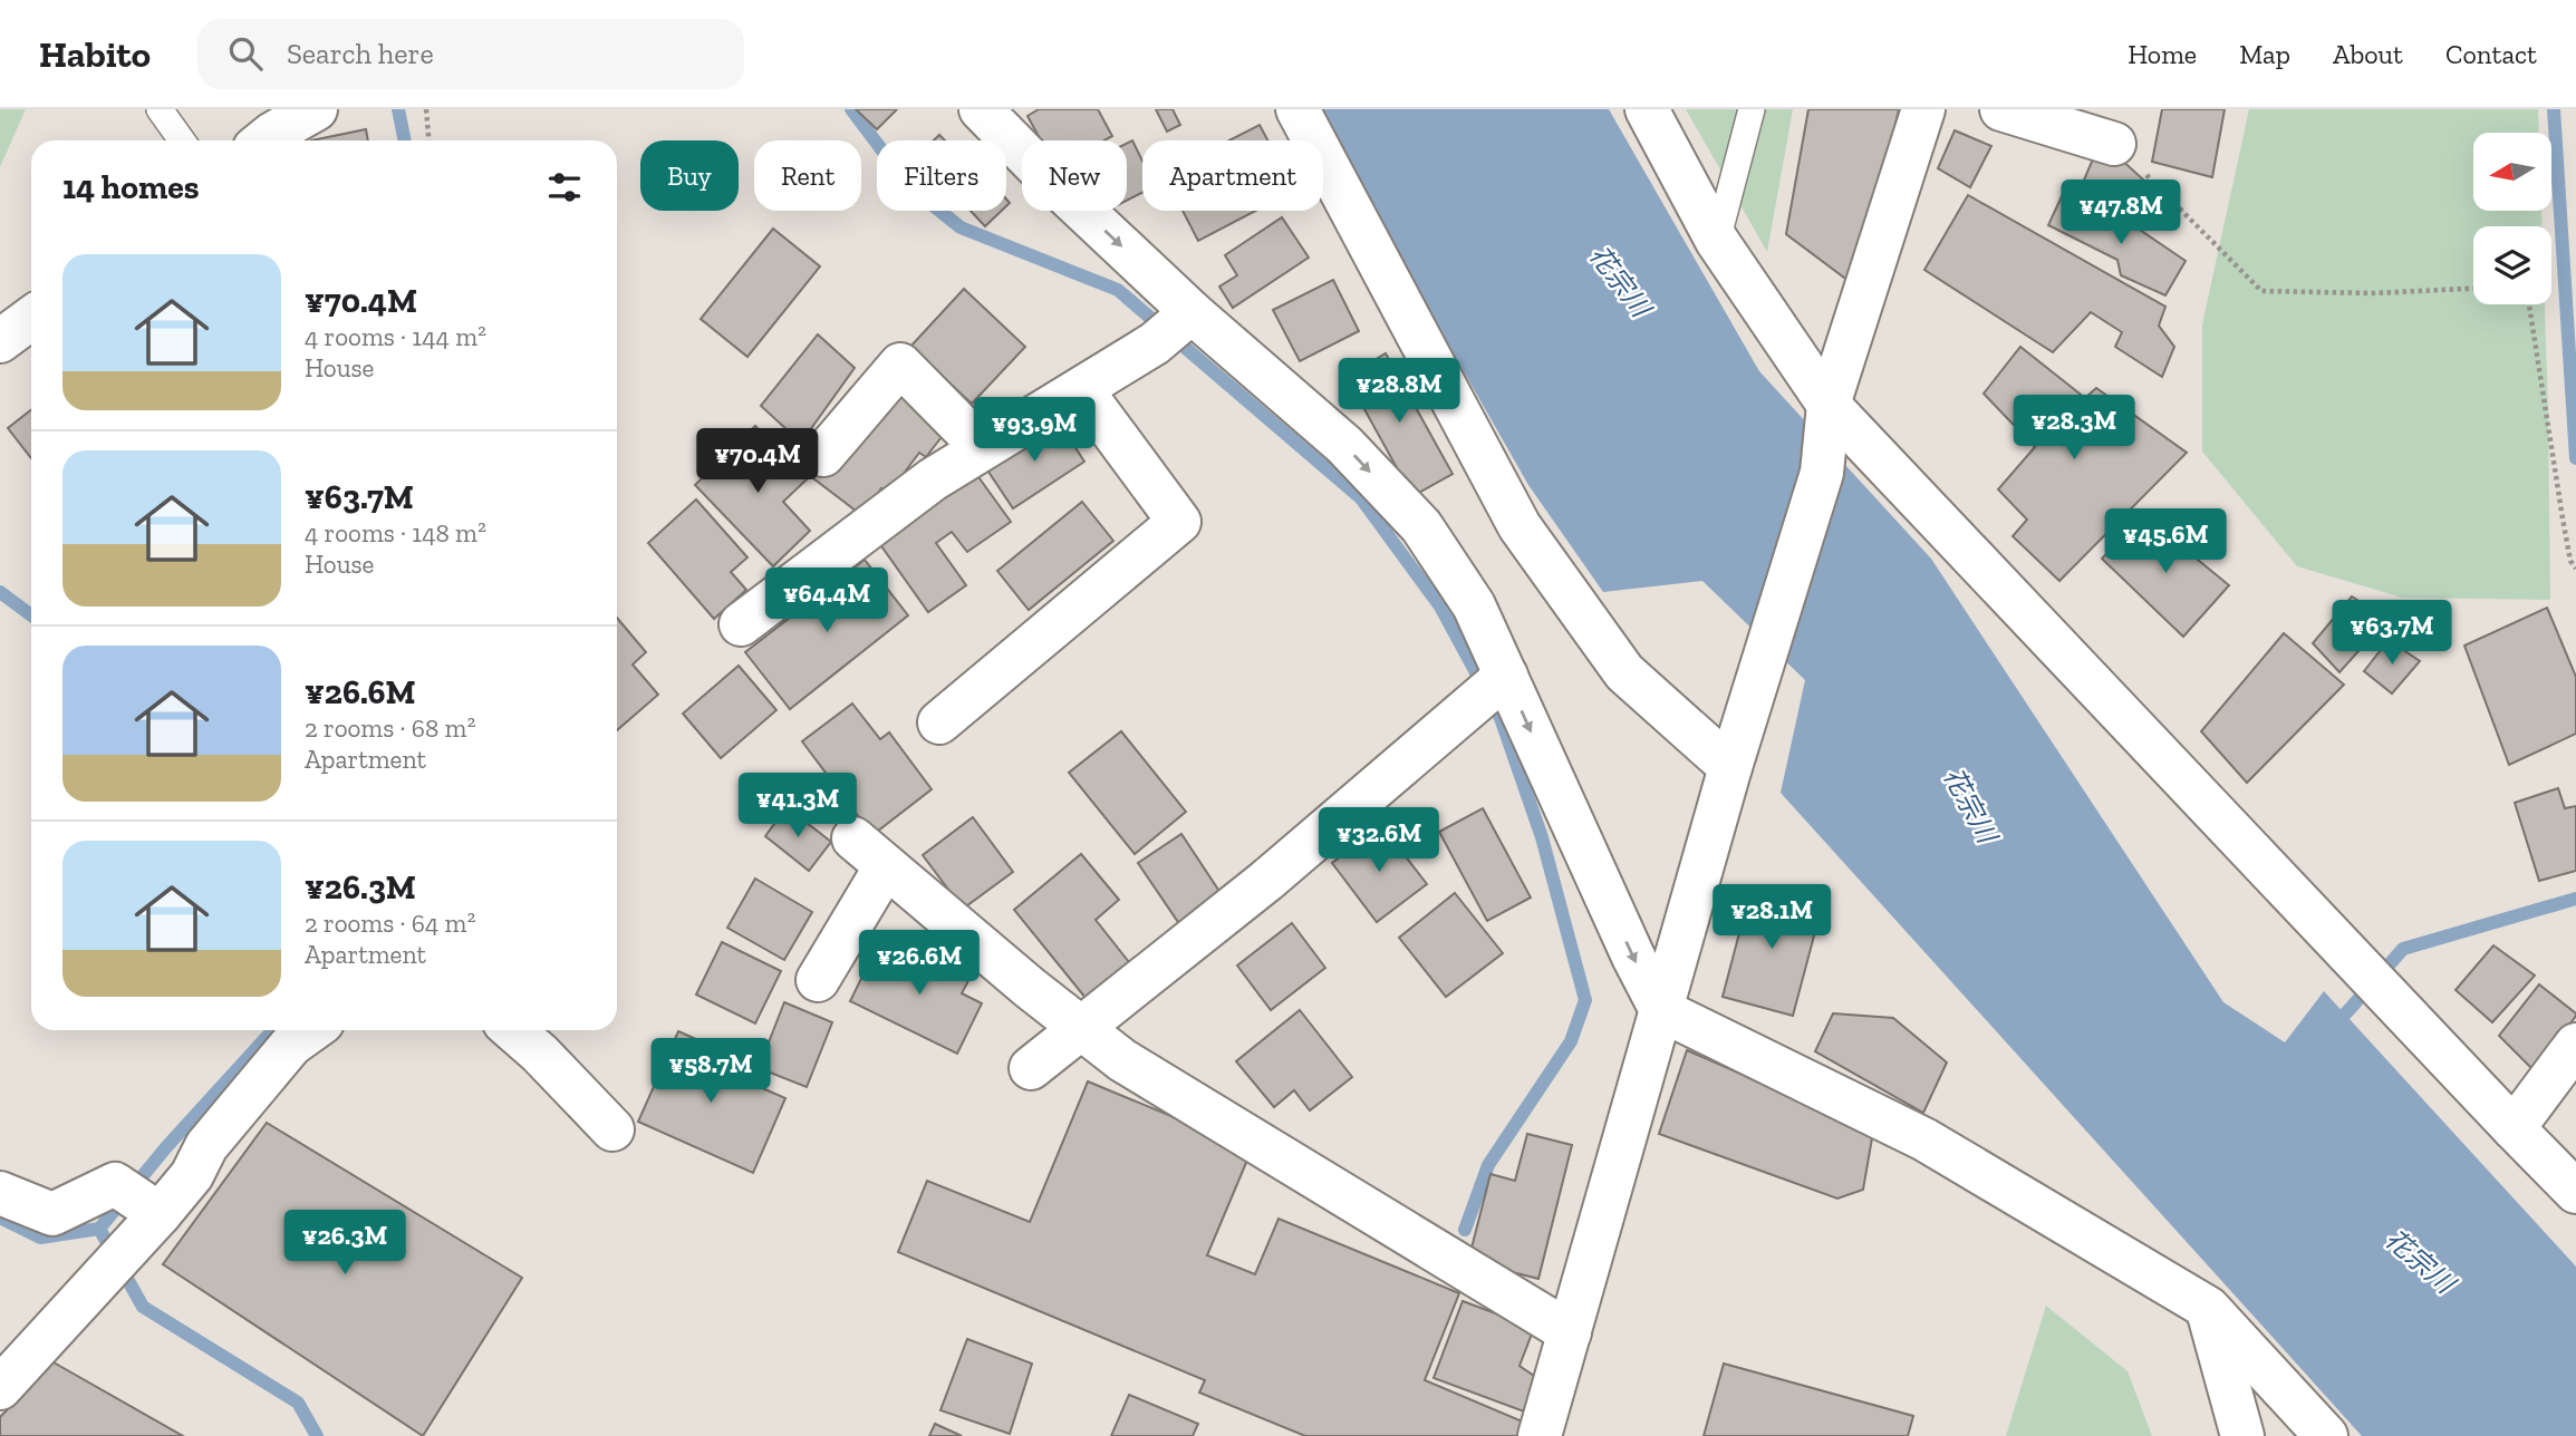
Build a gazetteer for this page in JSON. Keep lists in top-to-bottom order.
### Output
{
  "water": ["花宗川"],
  "north": "left",
  "page": {
    "header": "Habito",
    "search": "Search here",
    "nav": [
      "Home",
      "Map",
      "About",
      "Contact"
    ],
    "chip": [
      "Buy",
      "Rent",
      "Filters",
      "New",
      "Apartment"
    ],
    "heading": "14 homes",
    "price": [
      "¥47.8M",
      "¥28.8M",
      "¥28.3M",
      "¥93.9M",
      "¥70.4M",
      "¥45.6M",
      "¥64.4M",
      "¥63.7M",
      "¥41.3M",
      "¥32.6M",
      "¥28.1M",
      "¥26.6M",
      "¥58.7M",
      "¥26.3M"
    ],
    "list": [
      {
        "name": "¥70.4M",
        "note": "4 rooms · 144 m² · House"
      },
      {
        "name": "¥63.7M",
        "note": "4 rooms · 148 m² · House"
      },
      {
        "name": "¥26.6M",
        "note": "2 rooms · 68 m² · Apartment"
      },
      {
        "name": "¥26.3M",
        "note": "2 rooms · 64 m² · Apartment"
      }
    ]
  }
}
